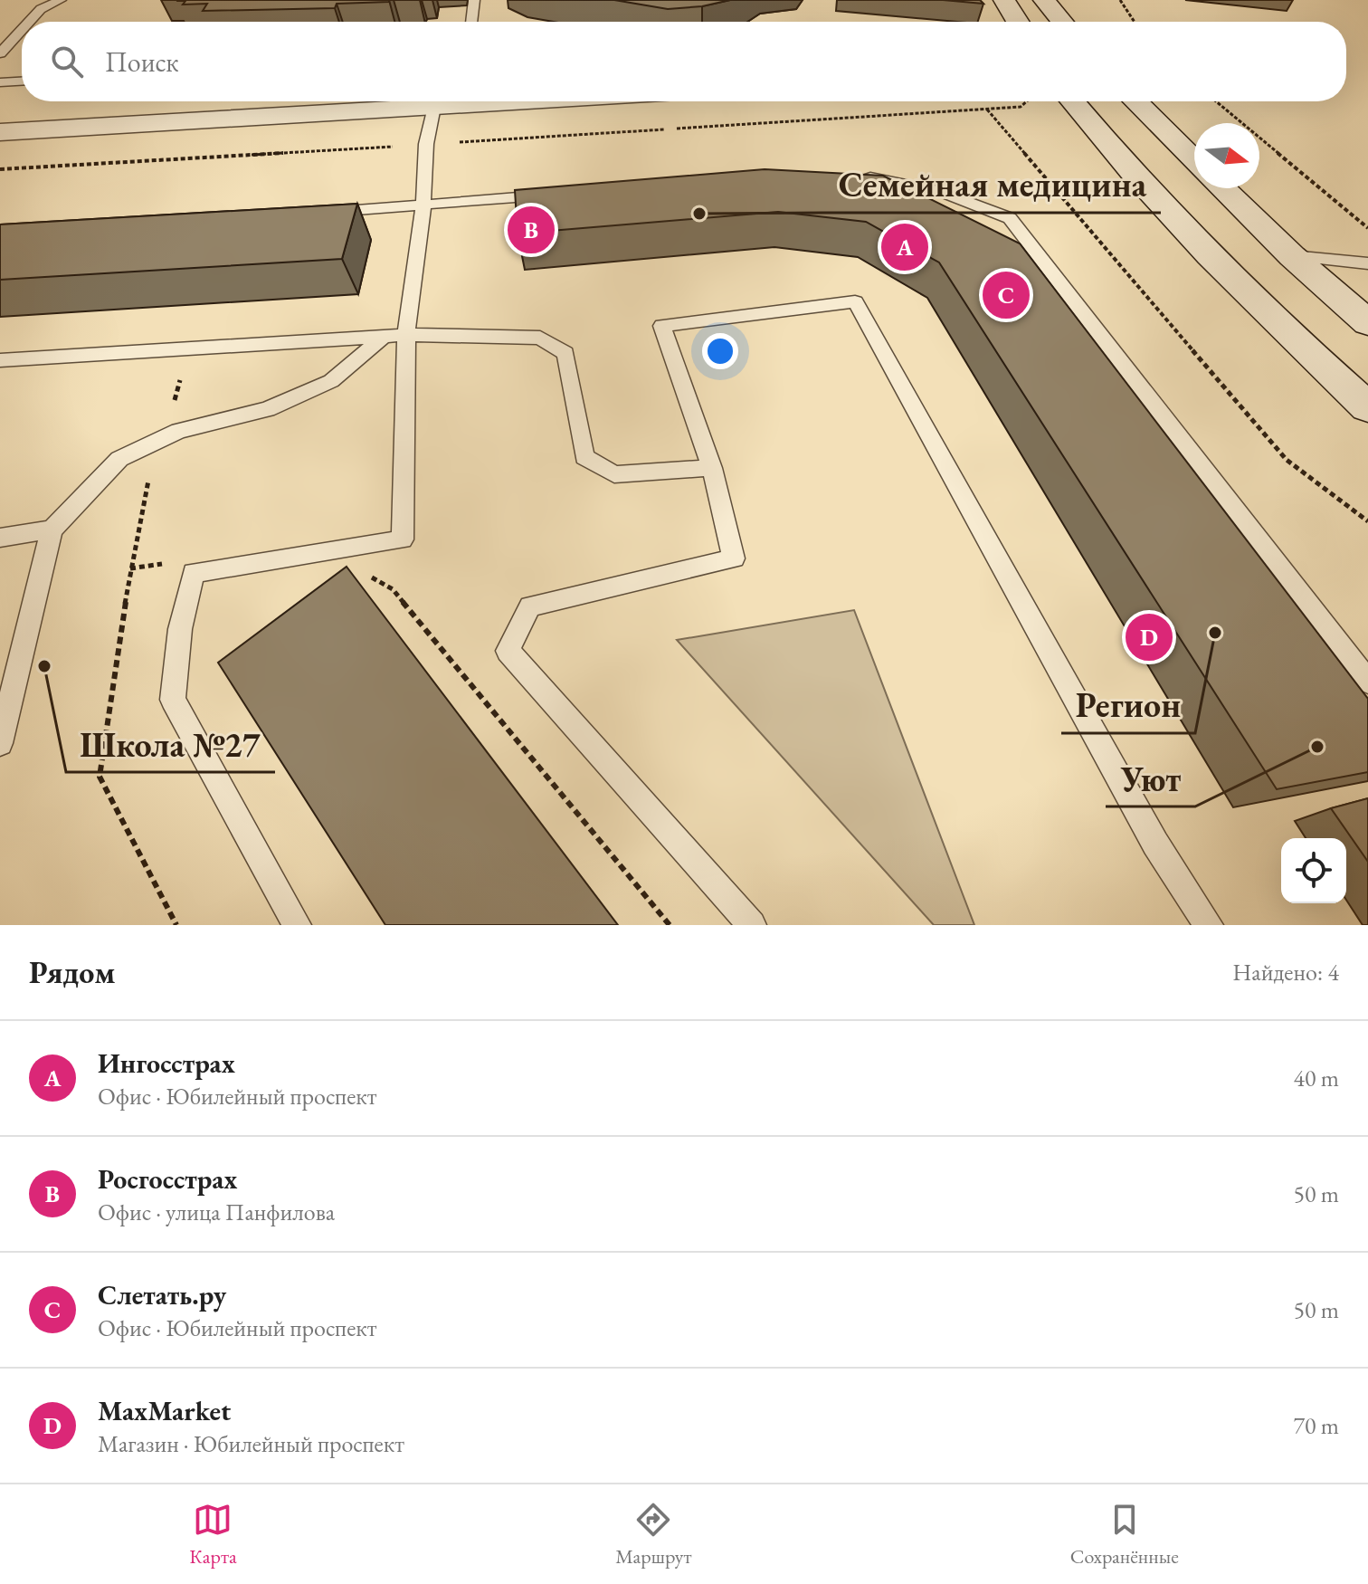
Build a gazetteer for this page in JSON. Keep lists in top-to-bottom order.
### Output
{
  "places": [
    "Семейная медицина",
    "Регион",
    "Школа №27",
    "Уют"
  ],
  "north": "right",
  "page": {
    "search": "Поиск",
    "pins": [
      "B",
      "A",
      "C",
      "D"
    ],
    "heading": ["Рядом", "Найдено: 4"],
    "list": [
      {
        "mark": "A",
        "name": "Ингосстрах",
        "note": "Офис · Юбилейный проспект",
        "value": "40 m"
      },
      {
        "mark": "B",
        "name": "Росгосстрах",
        "note": "Офис · улица Панфилова",
        "value": "50 m"
      },
      {
        "mark": "C",
        "name": "Слетать.ру",
        "note": "Офис · Юбилейный проспект",
        "value": "50 m"
      },
      {
        "mark": "D",
        "name": "MaxMarket",
        "note": "Магазин · Юбилейный проспект",
        "value": "70 m"
      }
    ],
    "nav": ["Карта", "Маршрут", "Сохранённые"]
  }
}
